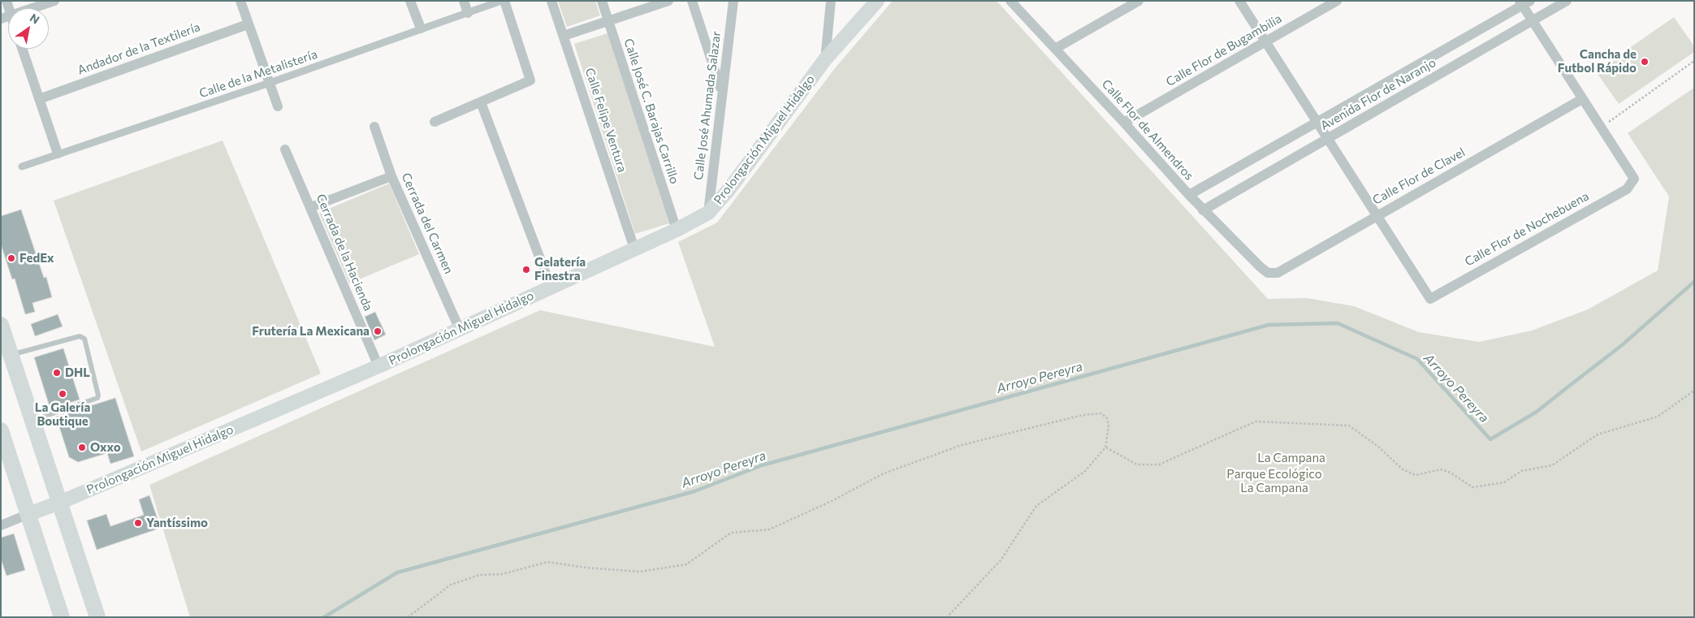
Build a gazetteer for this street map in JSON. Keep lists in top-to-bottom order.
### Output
{
  "streets": {
    "main road": ["Prolongación Miguel Hidalgo"],
    "street": [
      "Andador de la Textilería",
      "Calle Flor de Bugambilia",
      "Calle de la Metalistería",
      "Avenida Flor de Naranjo",
      "Calle José Ahumada Salazar",
      "Calle José C. Barajas Carrillo",
      "Calle Felipe Ventura",
      "Calle Flor de Almendros",
      "Calle Flor de Clavel",
      "Cerrada del Carmen",
      "Calle Flor de Nochebuena",
      "Cerrada de la Hacienda"
    ]
  },
  "crossings": [
    ["Calle Flor de Bugambilia", "Calle Flor de Almendros"],
    ["Avenida Flor de Naranjo", "Calle Flor de Almendros"],
    ["Calle José Ahumada Salazar", "Prolongación Miguel Hidalgo"],
    ["Calle José C. Barajas Carrillo", "Prolongación Miguel Hidalgo"],
    ["Calle Felipe Ventura", "Prolongación Miguel Hidalgo"],
    ["Calle Flor de Almendros", "Calle Flor de Clavel"],
    ["Prolongación Miguel Hidalgo", "Cerrada del Carmen"],
    ["Prolongación Miguel Hidalgo", "Cerrada de la Hacienda"],
    ["Calle Flor de Clavel", "Calle Flor de Nochebuena"]
  ],
  "water": ["Arroyo Pereyra"],
  "parks": ["La Campana", "Parque Ecológico La Campana"],
  "places": [
    "Cancha de Futbol Rápido",
    "FedEx",
    "Gelatería Finestra",
    "Frutería La Mexicana",
    "DHL",
    "La Galería Boutique",
    "Oxxo",
    "Yantíssimo"
  ],
  "north": "top right"
}
